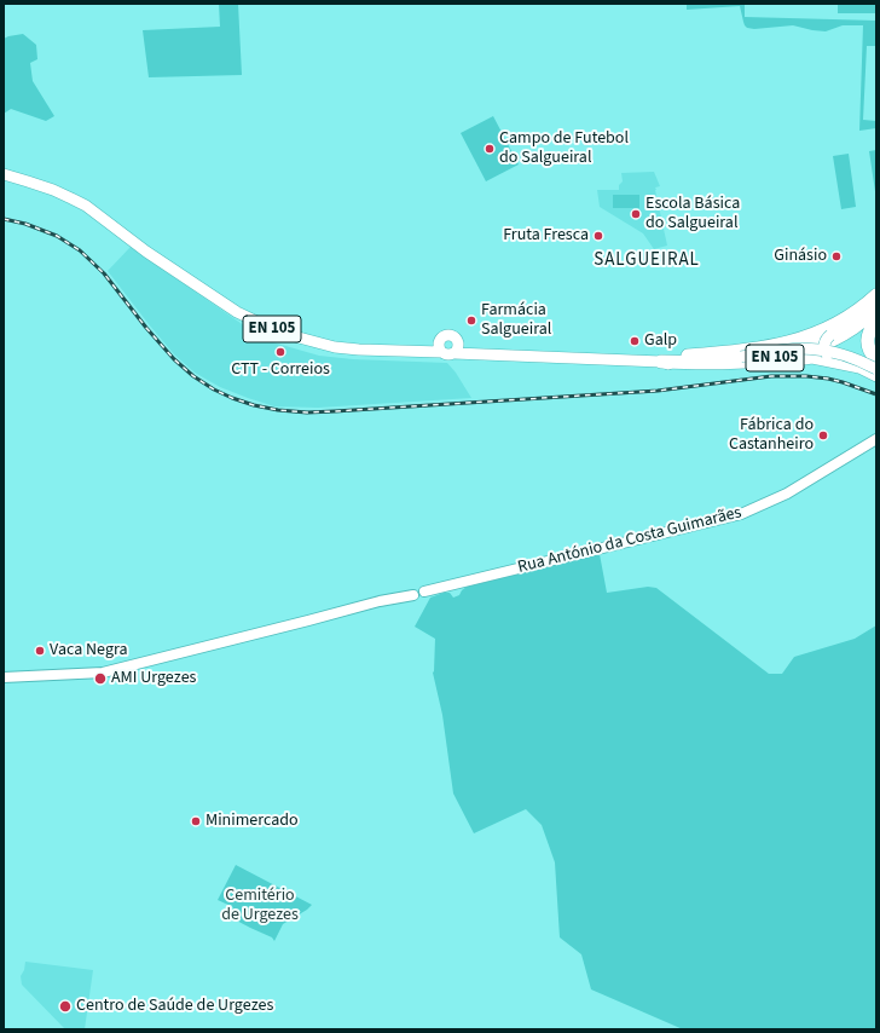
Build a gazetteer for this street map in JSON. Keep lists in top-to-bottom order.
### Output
{
  "streets": {
    "highway": ["EN 105"],
    "main road": ["Rua António da Costa Guimarães"]
  },
  "districts": ["SALGUEIRAL"],
  "parks": ["Cemitério de Urgezes"],
  "places": [
    "Campo de Futebol do Salgueiral",
    "Escola Básica do Salgueiral",
    "Fruta Fresca",
    "Ginásio",
    "Farmácia Salgueiral",
    "Galp",
    "CTT - Correios",
    "Fábrica do Castanheiro",
    "Vaca Negra",
    "AMI Urgezes",
    "Minimercado",
    "Centro de Saúde de Urgezes"
  ]
}
